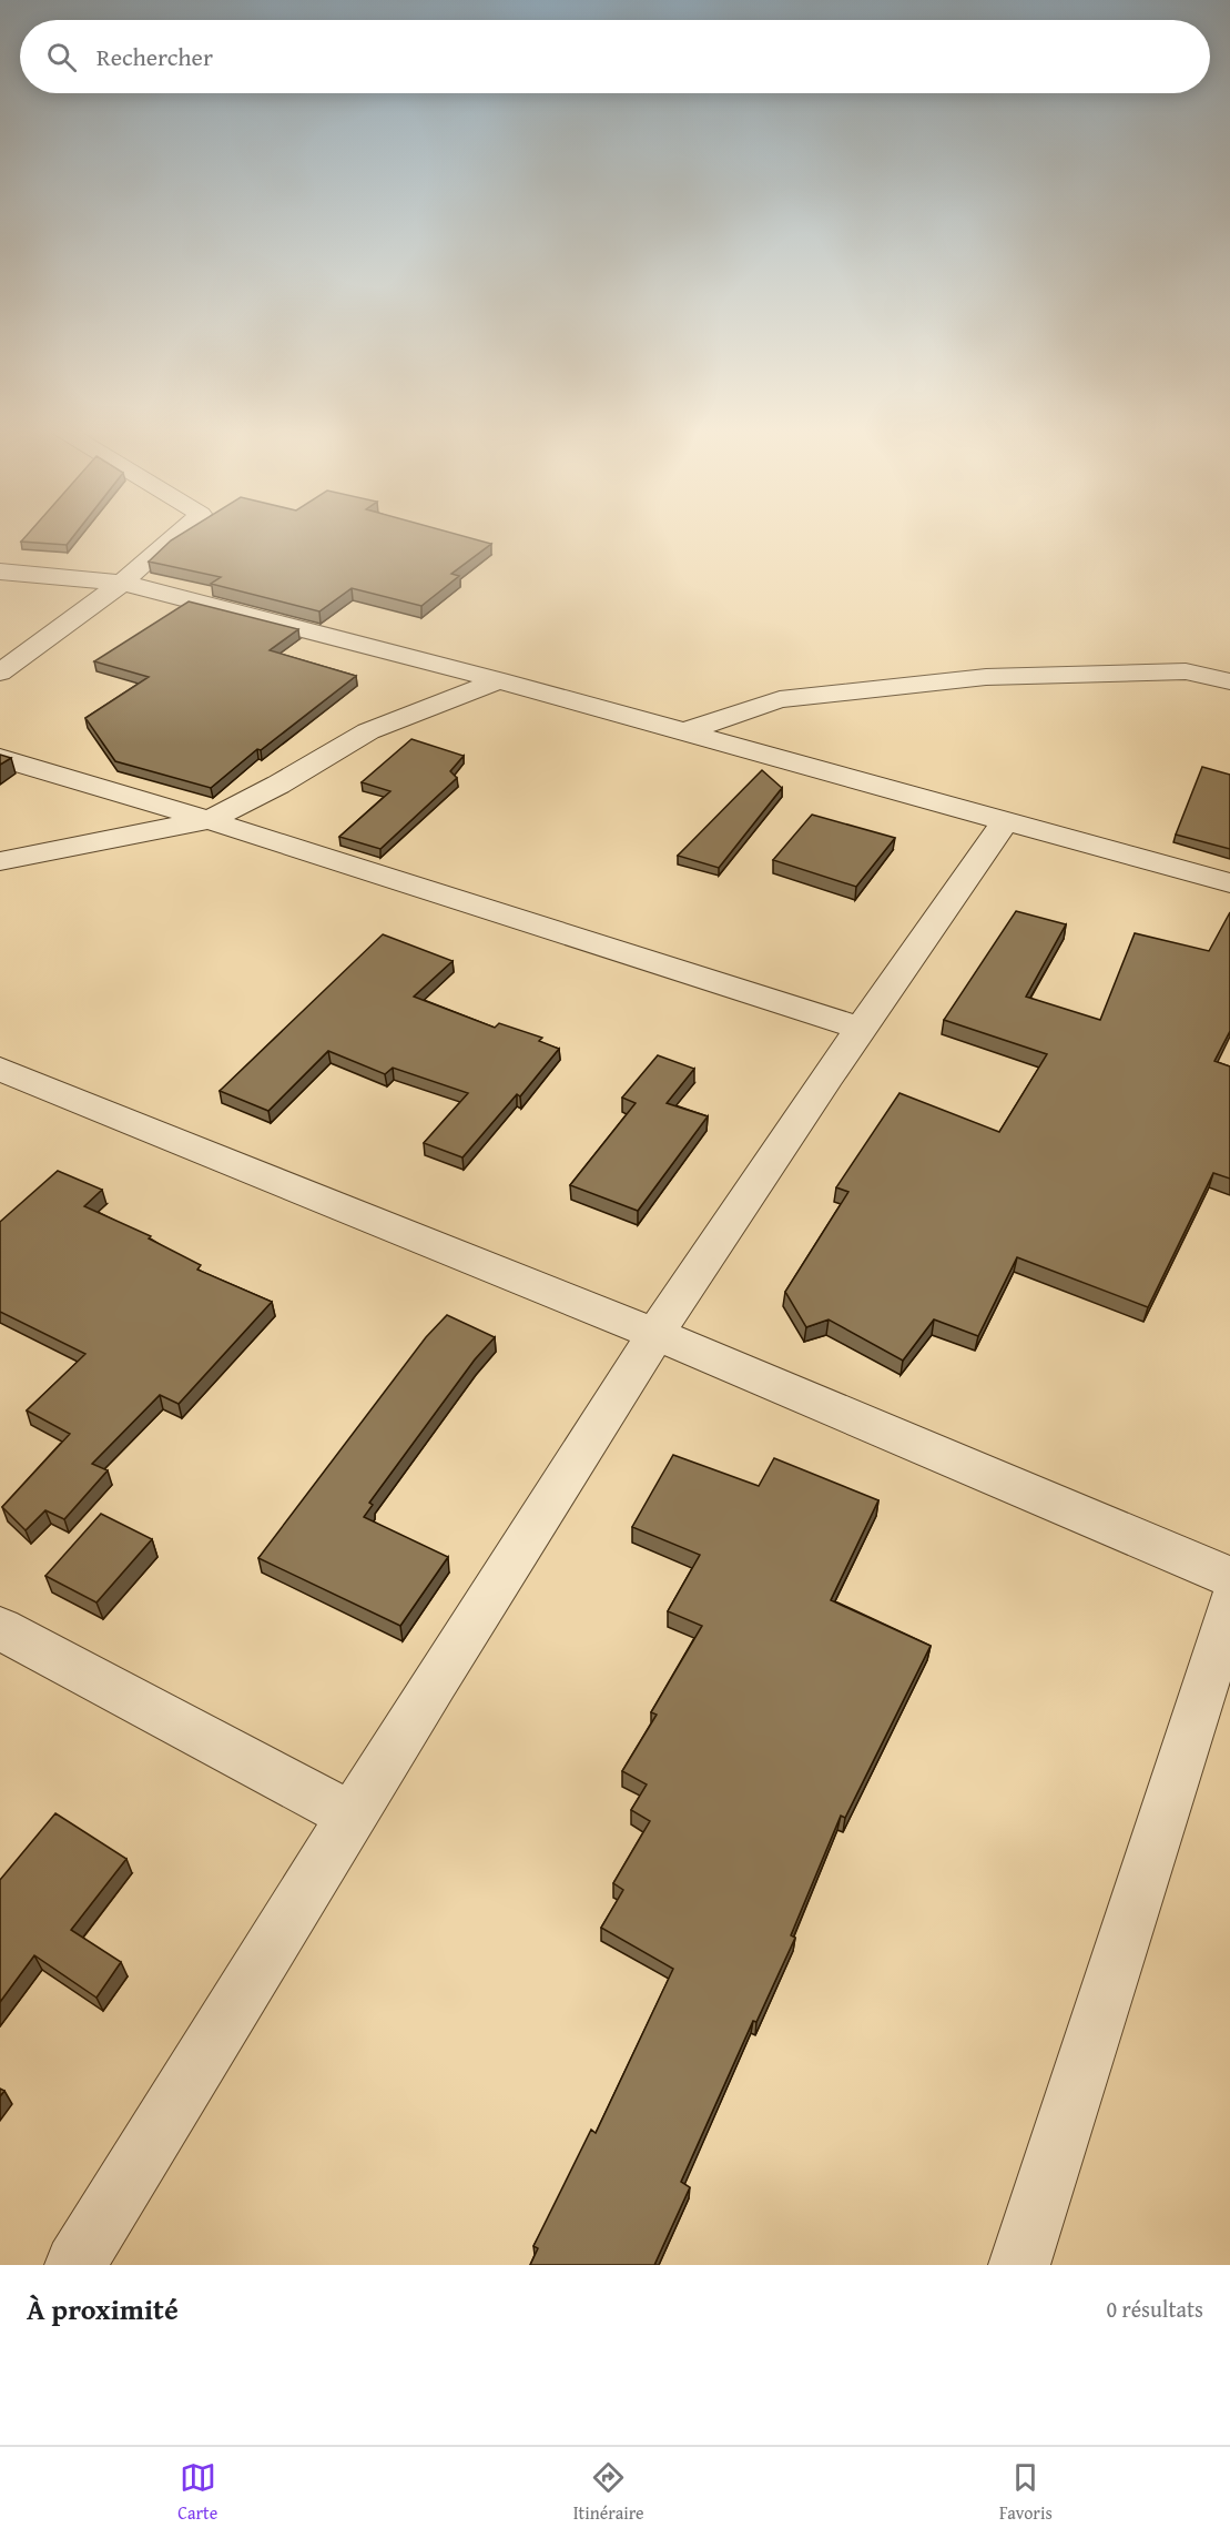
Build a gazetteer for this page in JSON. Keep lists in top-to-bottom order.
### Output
{
  "page": {
    "search": "Rechercher",
    "heading": ["À proximité", "0 résultats"],
    "nav": ["Carte", "Itinéraire", "Favoris"]
  }
}
